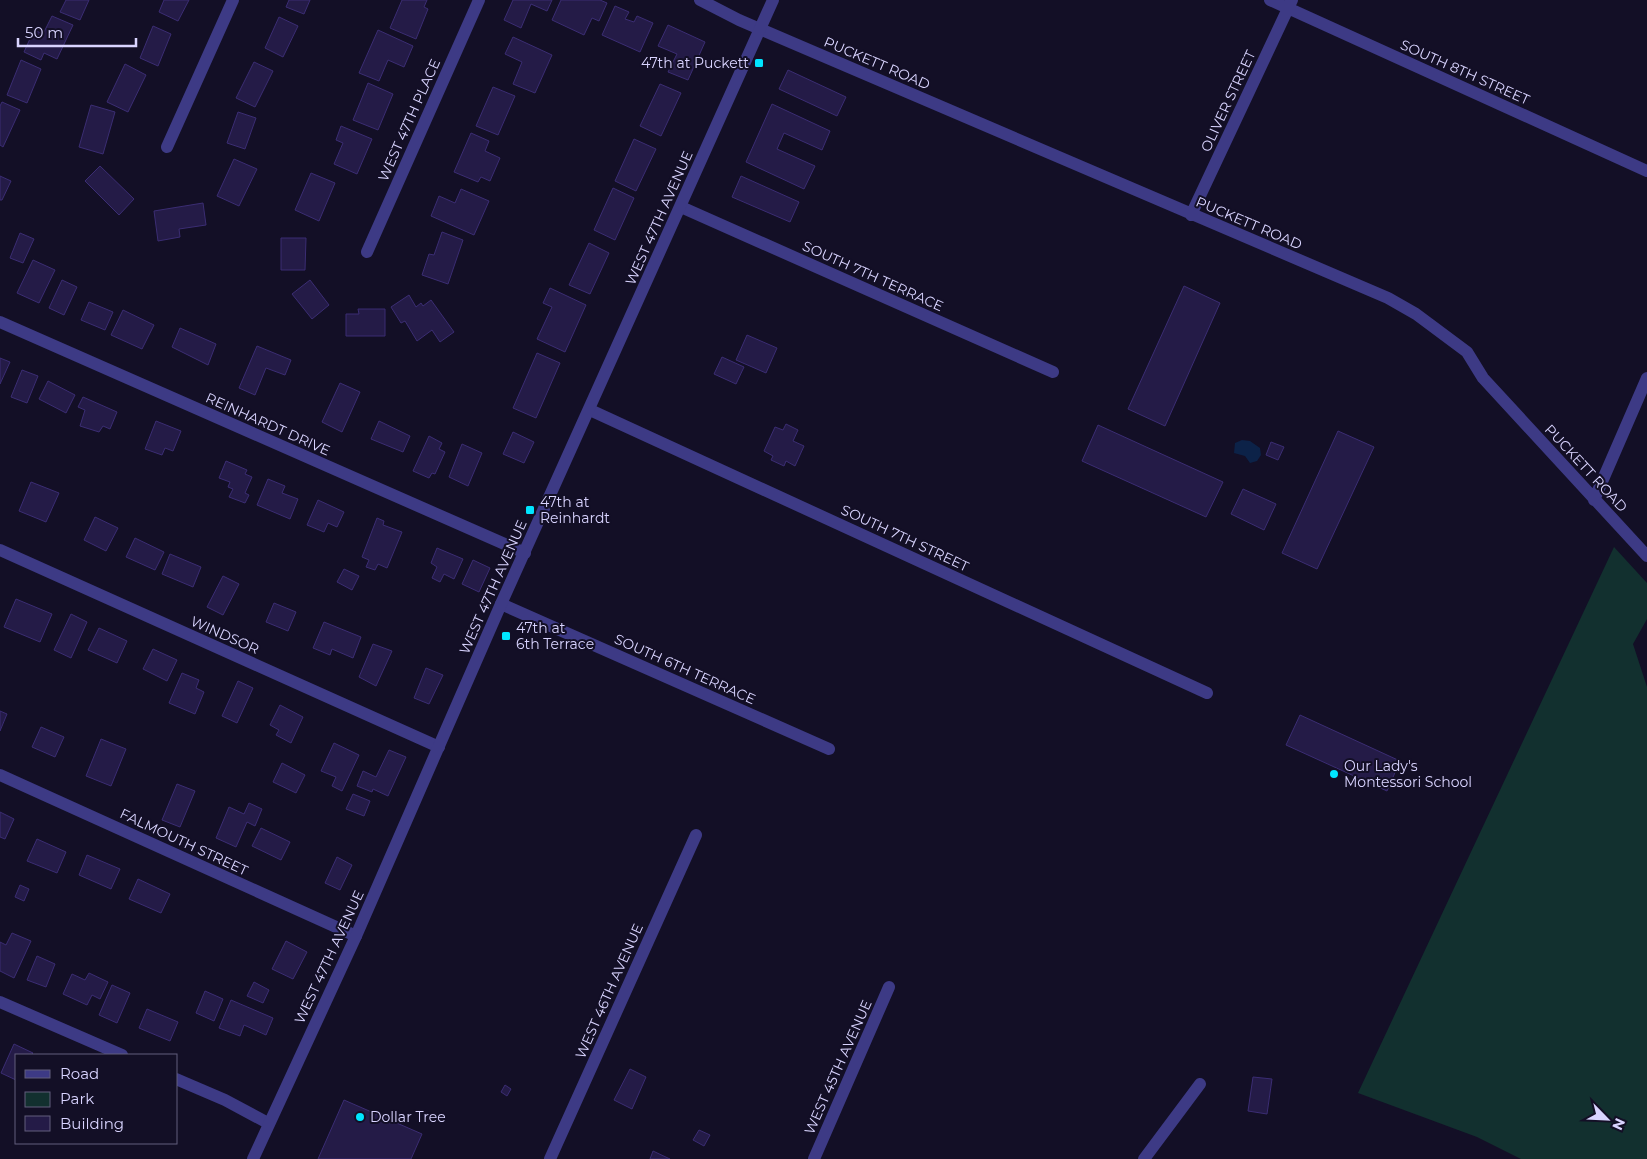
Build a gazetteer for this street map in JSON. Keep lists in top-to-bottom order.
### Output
{
  "streets": {
    "street": [
      "PUCKETT ROAD",
      "SOUTH 8TH STREET",
      "OLIVER STREET",
      "WEST 47TH PLACE",
      "WEST 47TH AVENUE",
      "SOUTH 7TH TERRACE",
      "REINHARDT DRIVE",
      "SOUTH 7TH STREET",
      "WINDSOR",
      "SOUTH 6TH TERRACE",
      "FALMOUTH STREET",
      "WEST 46TH AVENUE",
      "WEST 45TH AVENUE"
    ]
  },
  "crossings": [
    ["PUCKETT ROAD", "OLIVER STREET"],
    ["PUCKETT ROAD", "WEST 47TH AVENUE"],
    ["SOUTH 8TH STREET", "OLIVER STREET"],
    ["WEST 47TH AVENUE", "SOUTH 7TH TERRACE"],
    ["WEST 47TH AVENUE", "REINHARDT DRIVE"],
    ["WEST 47TH AVENUE", "SOUTH 7TH STREET"],
    ["WEST 47TH AVENUE", "WINDSOR"],
    ["WEST 47TH AVENUE", "SOUTH 6TH TERRACE"],
    ["WEST 47TH AVENUE", "FALMOUTH STREET"]
  ],
  "places": {
    "transit": ["47th at Puckett", "47th at Reinhardt", "47th at 6th Terrace"],
    "other": ["Our Lady's Montessori School", "Dollar Tree"]
  },
  "legend": ["Road", "Park", "Building"],
  "scale_bar": "50 m",
  "north": "bottom right"
}
